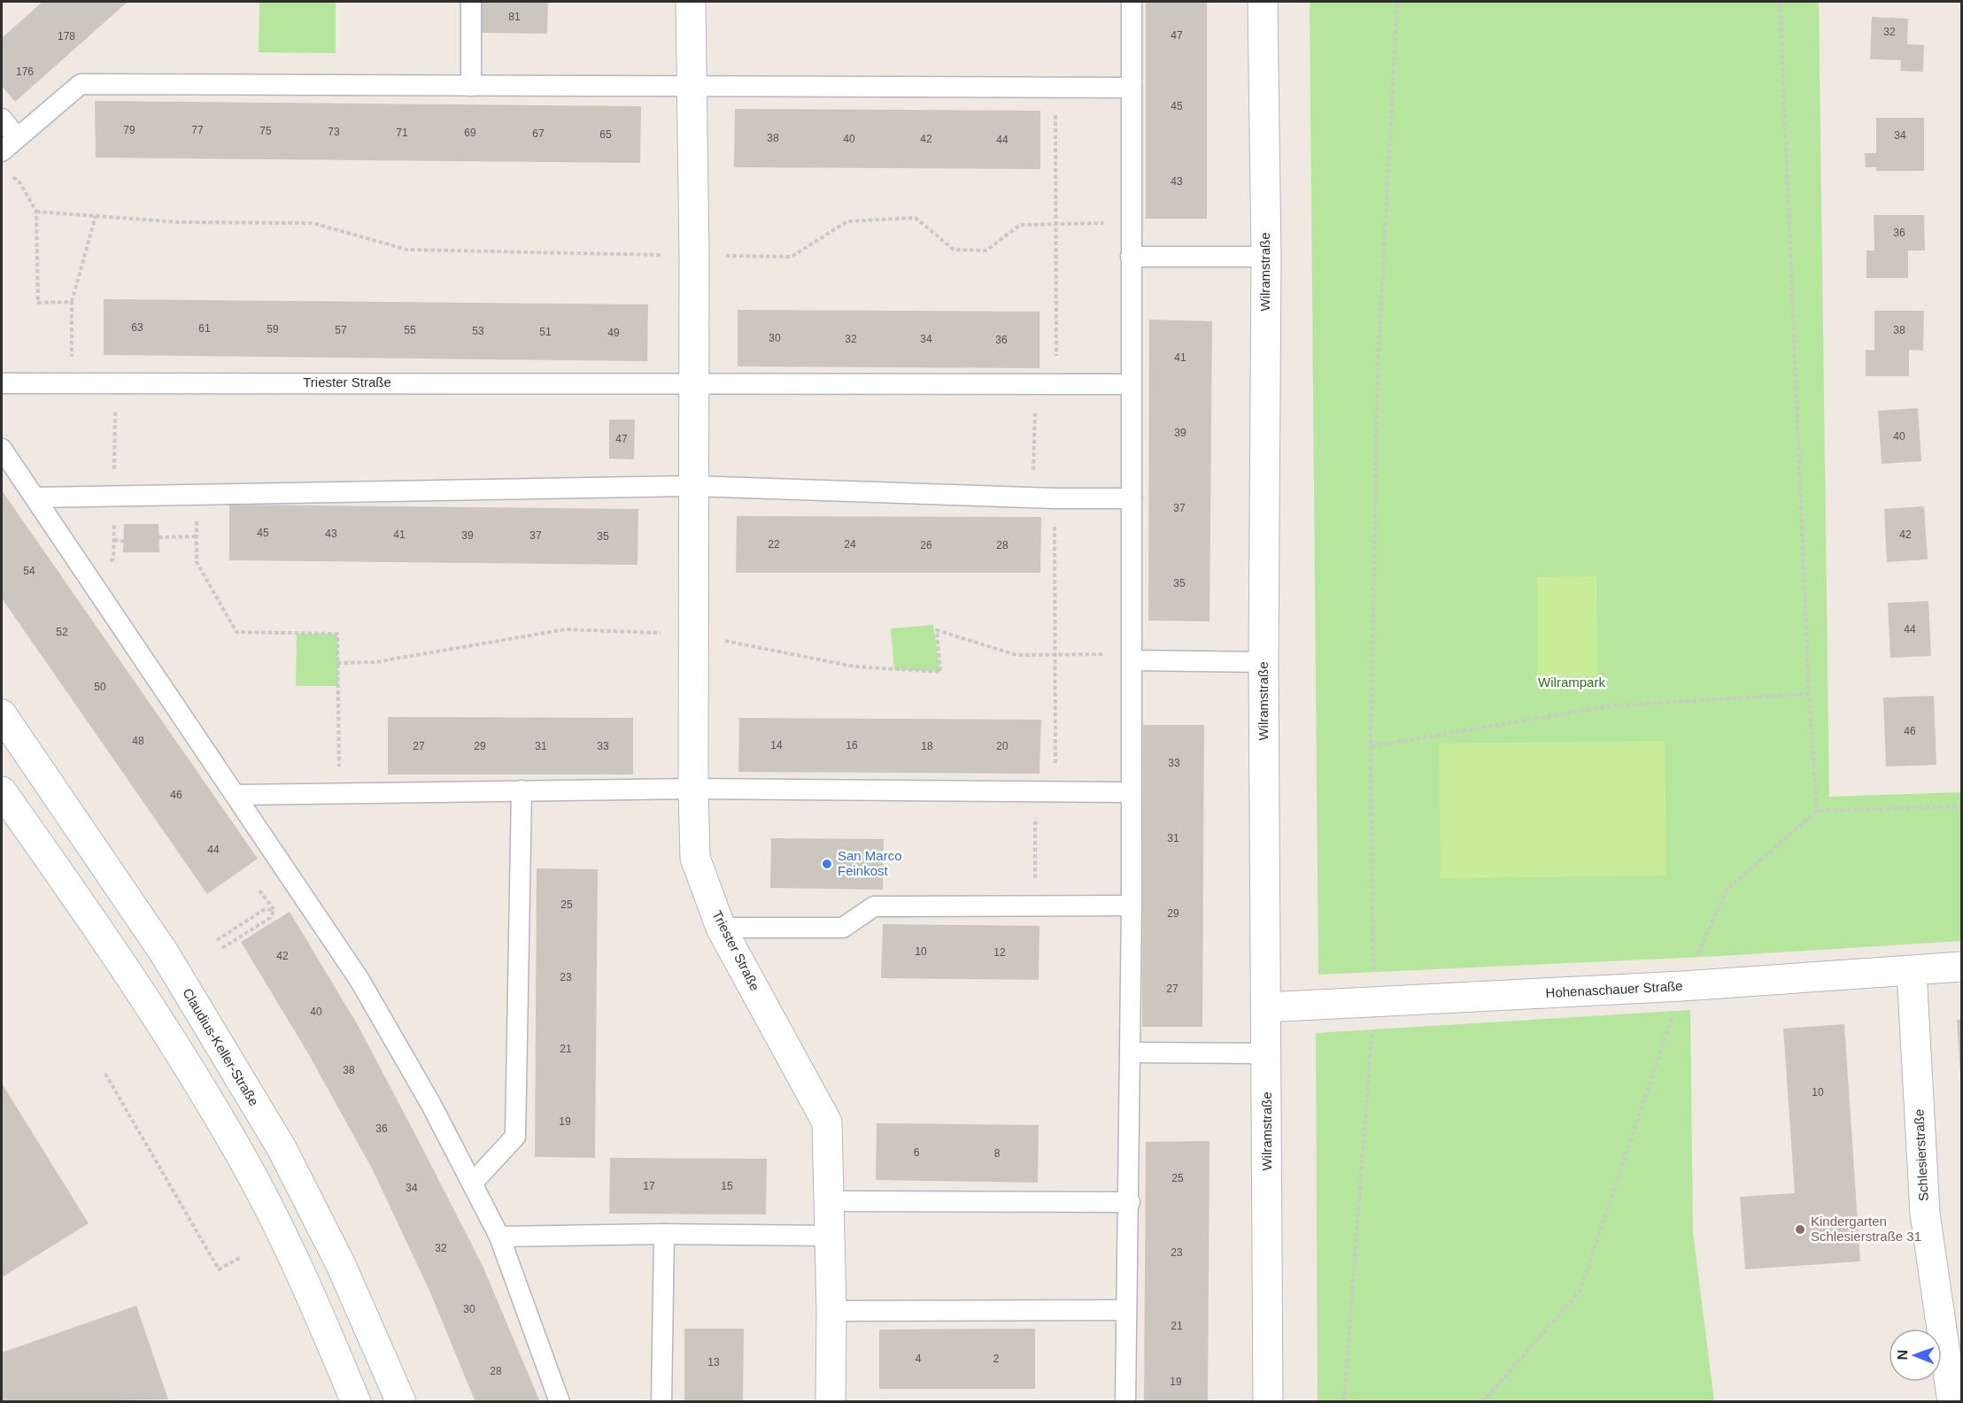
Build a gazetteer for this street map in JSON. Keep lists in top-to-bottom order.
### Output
{
  "streets": {
    "street": [
      "Wilramstraße",
      "Triester Straße",
      "Hohenaschauer Straße",
      "Claudius-Keller-Straße",
      "Schlesierstraße"
    ]
  },
  "crossings": [
    ["Wilramstraße", "Hohenaschauer Straße"],
    ["Hohenaschauer Straße", "Schlesierstraße"]
  ],
  "parks": ["Wilrampark"],
  "places": ["San Marco Feinkost", "Kindergarten Schlesierstraße 31"],
  "house_numbers": [
    "81",
    "32",
    "47",
    "178",
    "176",
    "45",
    "79",
    "77",
    "75",
    "73",
    "71",
    "69",
    "67",
    "65",
    "34",
    "38",
    "40",
    "42",
    "44",
    "43",
    "36",
    "63",
    "61",
    "59",
    "57",
    "55",
    "38",
    "53",
    "51",
    "49",
    "30",
    "32",
    "34",
    "36",
    "41",
    "39",
    "40",
    "47",
    "37",
    "45",
    "43",
    "41",
    "42",
    "39",
    "37",
    "35",
    "22",
    "24",
    "26",
    "28",
    "54",
    "35",
    "44",
    "52",
    "50",
    "46",
    "48",
    "14",
    "16",
    "27",
    "29",
    "31",
    "33",
    "18",
    "20",
    "33",
    "46",
    "31",
    "44",
    "25",
    "29",
    "10",
    "12",
    "42",
    "23",
    "27",
    "40",
    "21",
    "38",
    "10",
    "19",
    "36",
    "6",
    "8",
    "25",
    "17",
    "15",
    "34",
    "32",
    "23",
    "30",
    "21",
    "4",
    "2",
    "13",
    "28",
    "19"
  ],
  "north": "left"
}
